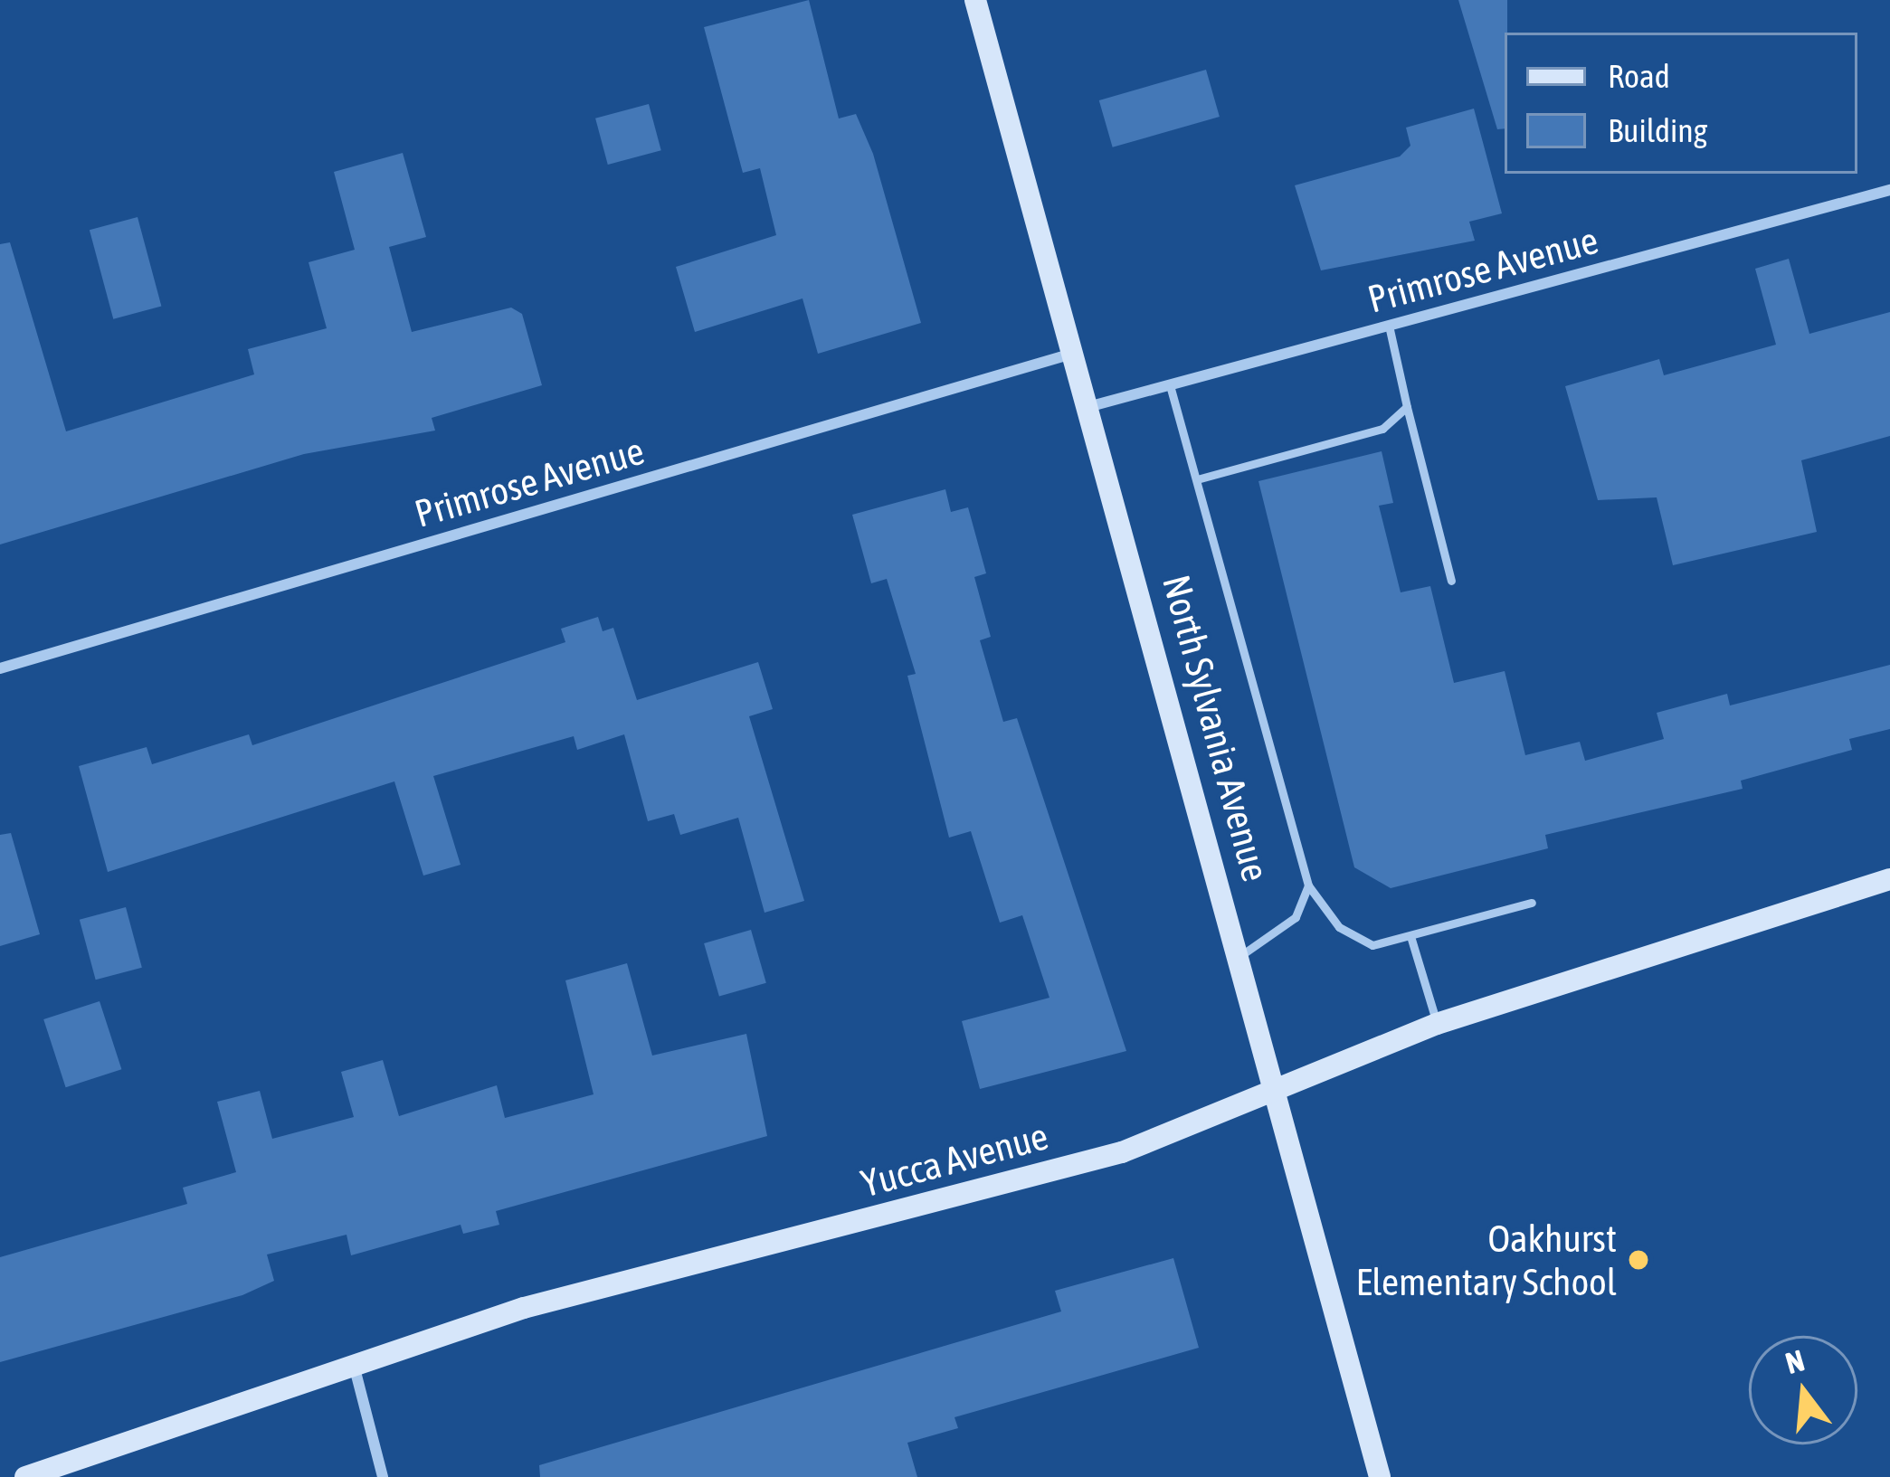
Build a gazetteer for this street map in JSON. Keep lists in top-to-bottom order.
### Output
{
  "streets": {
    "street": ["Primrose Avenue", "North Sylvania Avenue", "Yucca Avenue"]
  },
  "crossings": [
    ["Primrose Avenue", "North Sylvania Avenue"],
    ["North Sylvania Avenue", "Yucca Avenue"]
  ],
  "places": ["Oakhurst Elementary School"],
  "legend": ["Road", "Building"],
  "north": "top"
}
